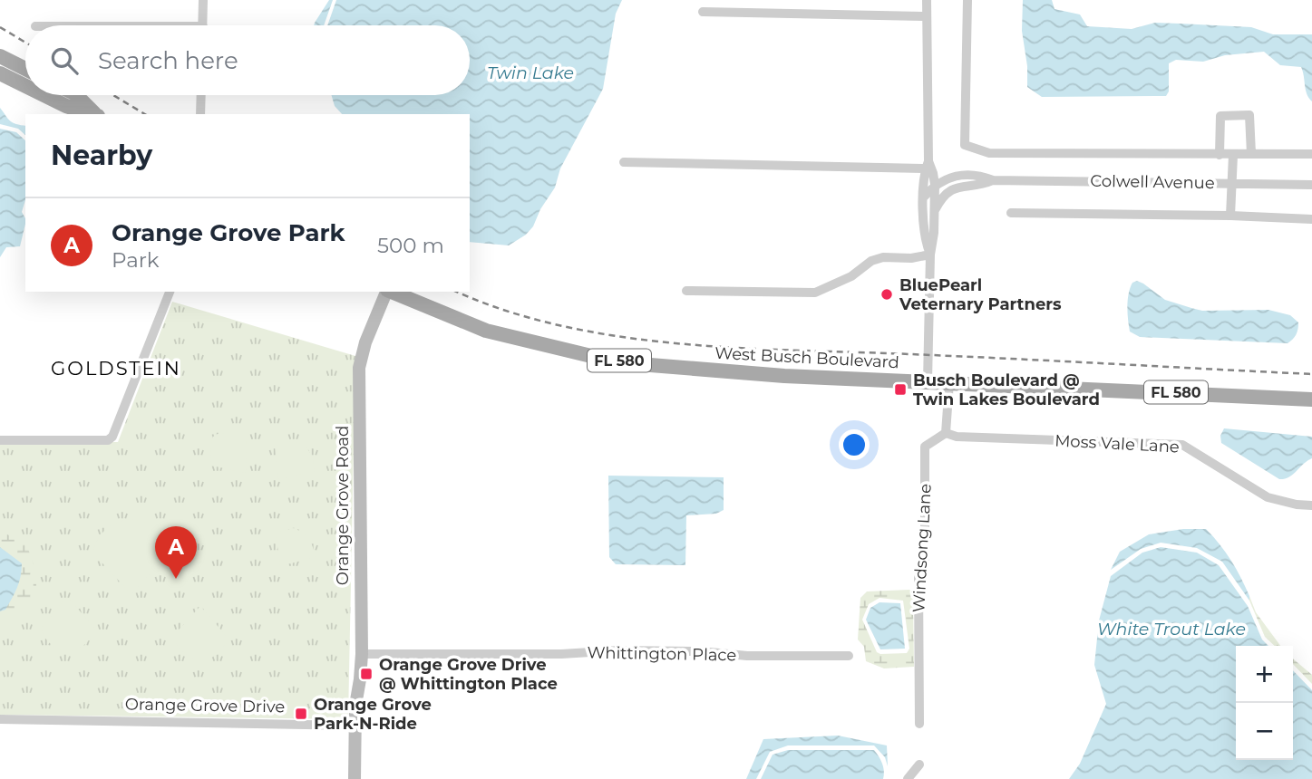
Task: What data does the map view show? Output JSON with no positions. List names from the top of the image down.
{
  "streets": {
    "main road": ["West Busch Boulevard", "FL 580"],
    "street": [
      "Colwell Avenue",
      "Moss Vale Lane",
      "Orange Grove Road",
      "Windsong Lane",
      "Whittington Place",
      "Orange Grove Drive"
    ]
  },
  "crossings": [
    ["Moss Vale Lane", "Windsong Lane"],
    ["Orange Grove Road", "Whittington Place"],
    ["Orange Grove Road", "Orange Grove Drive"]
  ],
  "districts": ["GOLDSTEIN"],
  "water": ["Twin Lake", "White Trout Lake"],
  "places": {
    "other": ["BluePearl Veternary Partners"],
    "transit": ["Busch Boulevard @ Twin Lakes Boulevard", "Orange Grove Drive @ Whittington Place", "Orange Grove Park-N-Ride"]
  },
  "page": {
    "search": "Search here",
    "heading": "Nearby",
    "list": [
      {
        "mark": "A",
        "name": "Orange Grove Park",
        "note": "Park",
        "value": "500 m"
      }
    ],
    "pins": "A",
    "map_buttons": ["+", "−"]
  }
}
